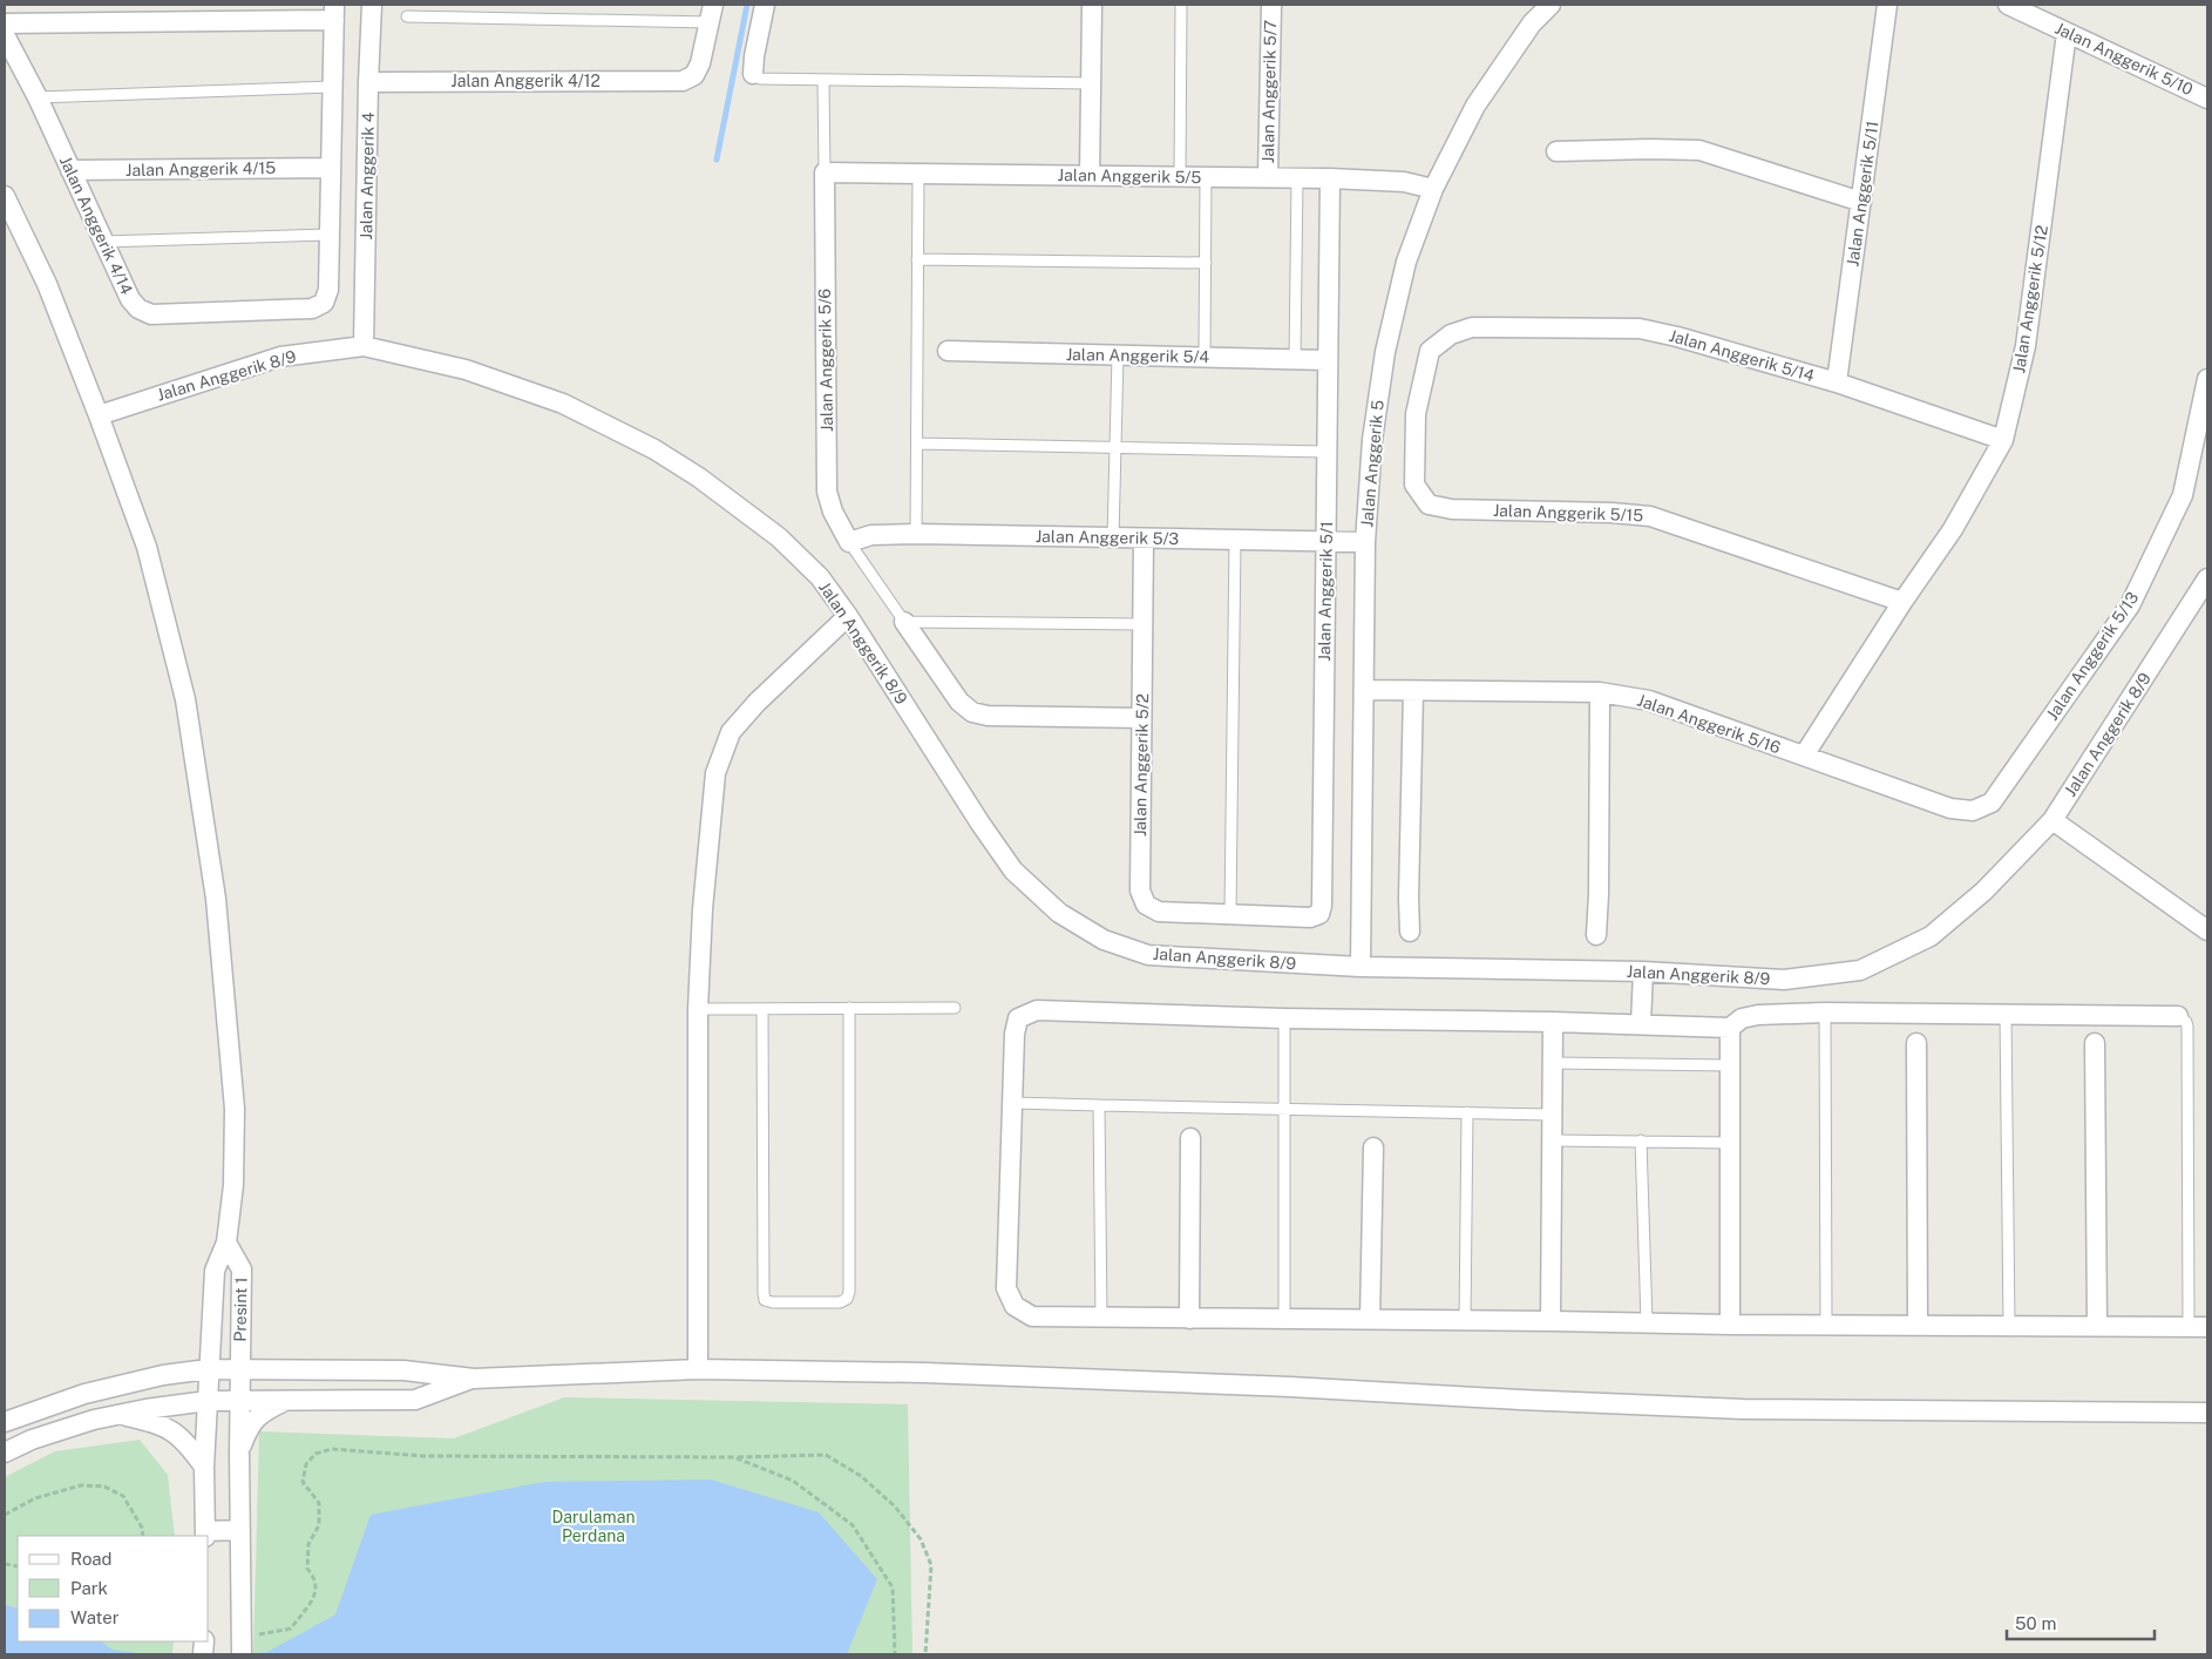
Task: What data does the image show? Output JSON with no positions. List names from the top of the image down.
{
  "streets": {
    "street": [
      "Jalan Anggerik 5/10",
      "Jalan Anggerik 4/12",
      "Jalan Anggerik 5/7",
      "Jalan Anggerik 4/15",
      "Jalan Anggerik 4",
      "Jalan Anggerik 5/5",
      "Jalan Anggerik 5/11",
      "Jalan Anggerik 4/14",
      "Jalan Anggerik 5/12",
      "Jalan Anggerik 5/4",
      "Jalan Anggerik 5/14",
      "Jalan Anggerik 5/6",
      "Jalan Anggerik 8/9",
      "Jalan Anggerik 5",
      "Jalan Anggerik 5/15",
      "Jalan Anggerik 5/3",
      "Jalan Anggerik 5/1",
      "Jalan Anggerik 5/13",
      "Jalan Anggerik 5/16",
      "Jalan Anggerik 5/2",
      "Presint 1"
    ]
  },
  "crossings": [
    ["Jalan Anggerik 5/10", "Jalan Anggerik 5/12"],
    ["Jalan Anggerik 4/12", "Jalan Anggerik 4"],
    ["Jalan Anggerik 5/7", "Jalan Anggerik 5/5"],
    ["Jalan Anggerik 4/15", "Jalan Anggerik 4/14"],
    ["Jalan Anggerik 4", "Jalan Anggerik 8/9"],
    ["Jalan Anggerik 5/5", "Jalan Anggerik 5/6"],
    ["Jalan Anggerik 5/5", "Jalan Anggerik 5"],
    ["Jalan Anggerik 5/5", "Jalan Anggerik 5/1"],
    ["Jalan Anggerik 5/11", "Jalan Anggerik 5/14"],
    ["Jalan Anggerik 5/12", "Jalan Anggerik 5/14"],
    ["Jalan Anggerik 5/12", "Jalan Anggerik 5/15"],
    ["Jalan Anggerik 5/12", "Jalan Anggerik 5/16"],
    ["Jalan Anggerik 5/4", "Jalan Anggerik 5/1"],
    ["Jalan Anggerik 5/14", "Jalan Anggerik 5/15"],
    ["Jalan Anggerik 5/6", "Jalan Anggerik 5/3"],
    ["Jalan Anggerik 8/9", "Jalan Anggerik 5"],
    ["Jalan Anggerik 5", "Jalan Anggerik 5/3"],
    ["Jalan Anggerik 5", "Jalan Anggerik 5/16"],
    ["Jalan Anggerik 5/3", "Jalan Anggerik 5/1"],
    ["Jalan Anggerik 5/3", "Jalan Anggerik 5/2"],
    ["Jalan Anggerik 5/1", "Jalan Anggerik 5/2"],
    ["Jalan Anggerik 5/13", "Jalan Anggerik 5/16"]
  ],
  "parks": ["Darulaman Perdana"],
  "legend": ["Road", "Park", "Water"],
  "scale_bar": "50 m"
}
